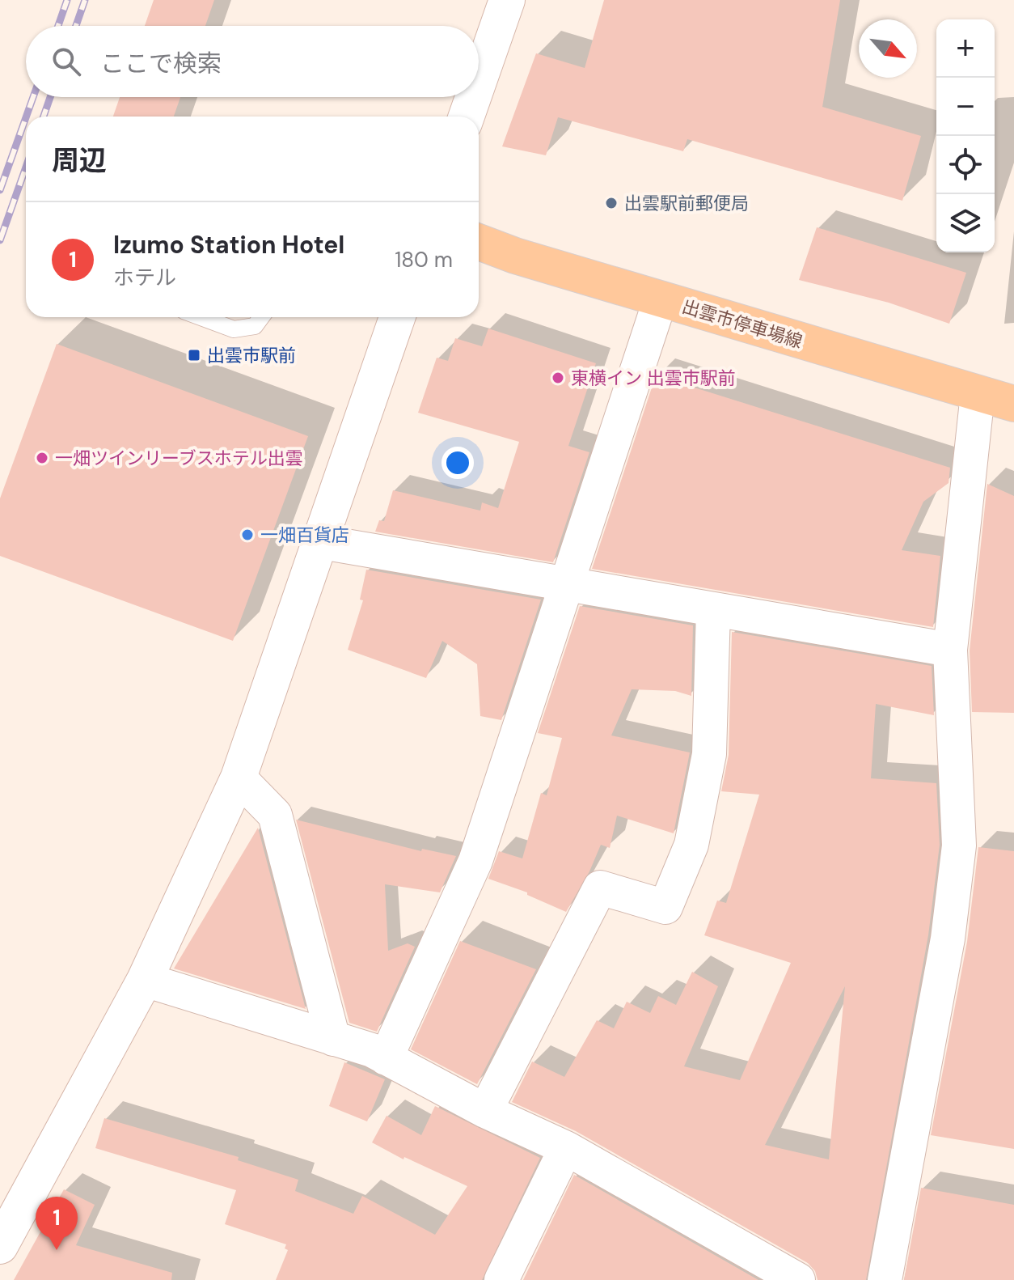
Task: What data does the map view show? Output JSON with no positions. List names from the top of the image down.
{
  "streets": {
    "main road": ["出雲市停車場線"]
  },
  "places": {
    "other": [
      "出雲駅前郵便局",
      "東横イン 出雲市駅前",
      "一畑ツインリーブスホテル出雲",
      "一畑百貨店"
    ],
    "transit": ["出雲市駅前"]
  },
  "north": "bottom right",
  "page": {
    "map_buttons": ["+", "−"],
    "search": "ここで検索",
    "heading": "周辺",
    "list": [
      {
        "mark": "1",
        "name": "Izumo Station Hotel",
        "note": "ホテル",
        "value": "180 m"
      }
    ],
    "pins": "1"
  }
}
